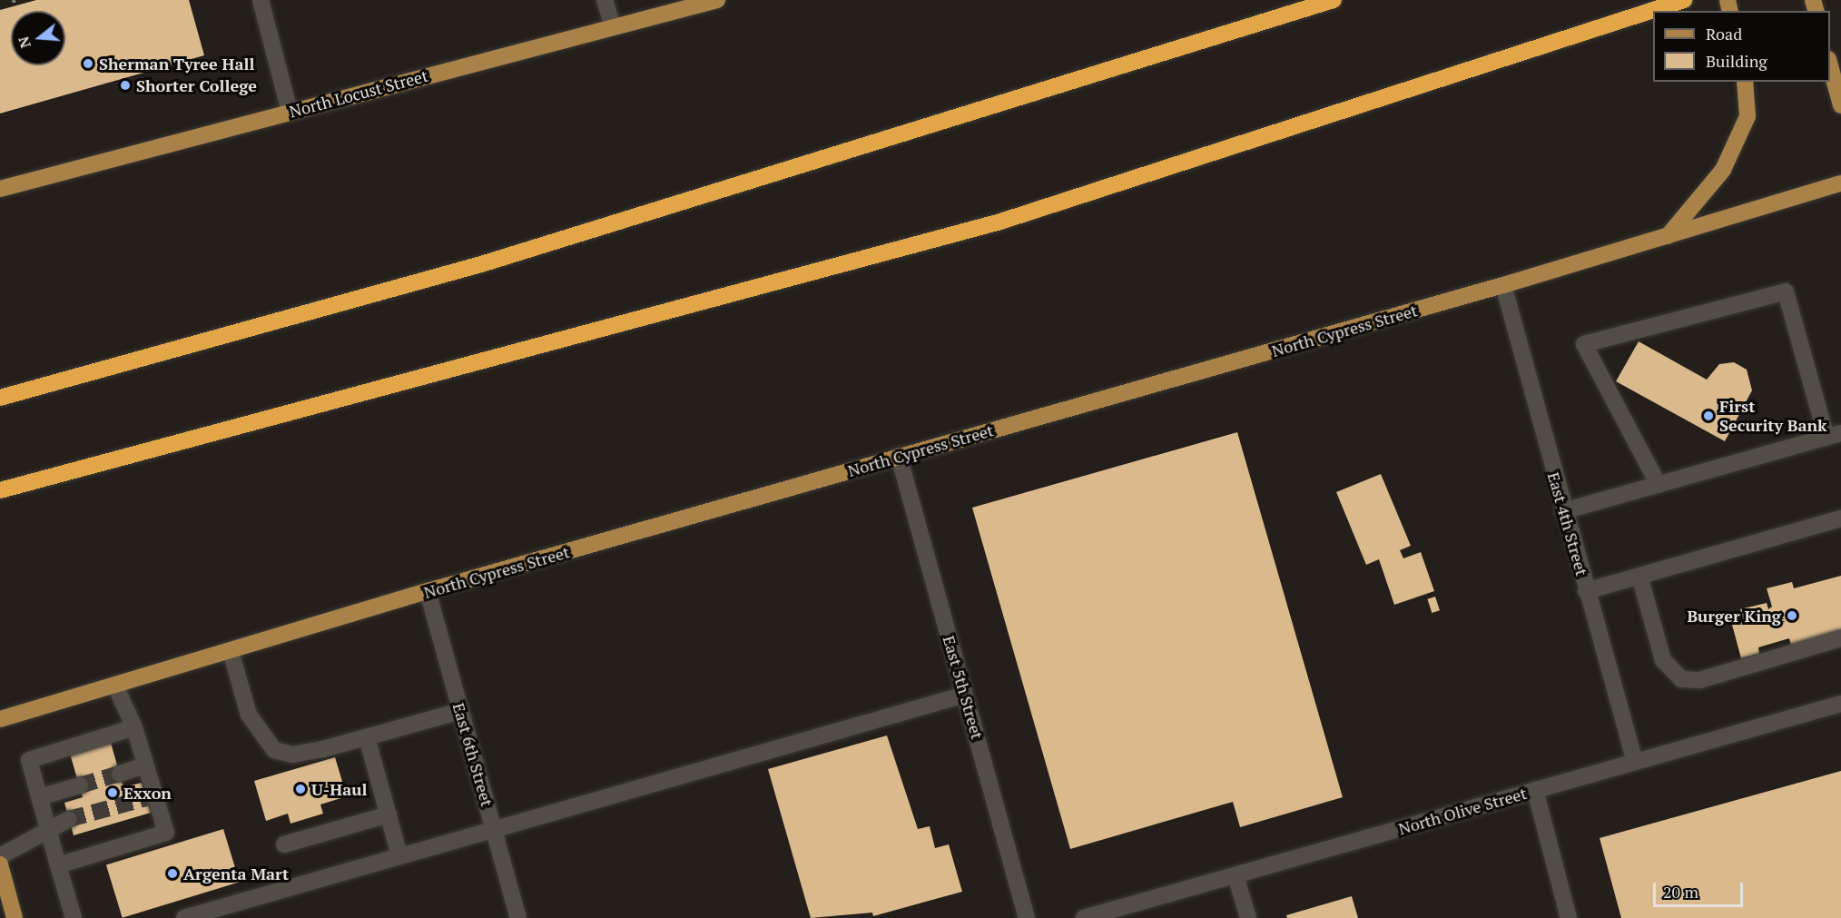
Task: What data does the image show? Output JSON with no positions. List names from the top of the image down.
{
  "streets": {
    "main road": ["North Locust Street", "North Cypress Street"],
    "street": [
      "East 4th Street",
      "East 5th Street",
      "East 6th Street",
      "North Olive Street"
    ]
  },
  "crossings": [
    ["North Cypress Street", "East 4th Street"],
    ["North Cypress Street", "East 5th Street"],
    ["North Cypress Street", "East 6th Street"],
    ["East 4th Street", "North Olive Street"]
  ],
  "places": [
    "Sherman Tyree Hall",
    "Shorter College",
    "First Security Bank",
    "Burger King",
    "U-Haul",
    "Exxon",
    "Argenta Mart"
  ],
  "legend": ["Road", "Building"],
  "scale_bar": "20 m",
  "north": "left"
}
